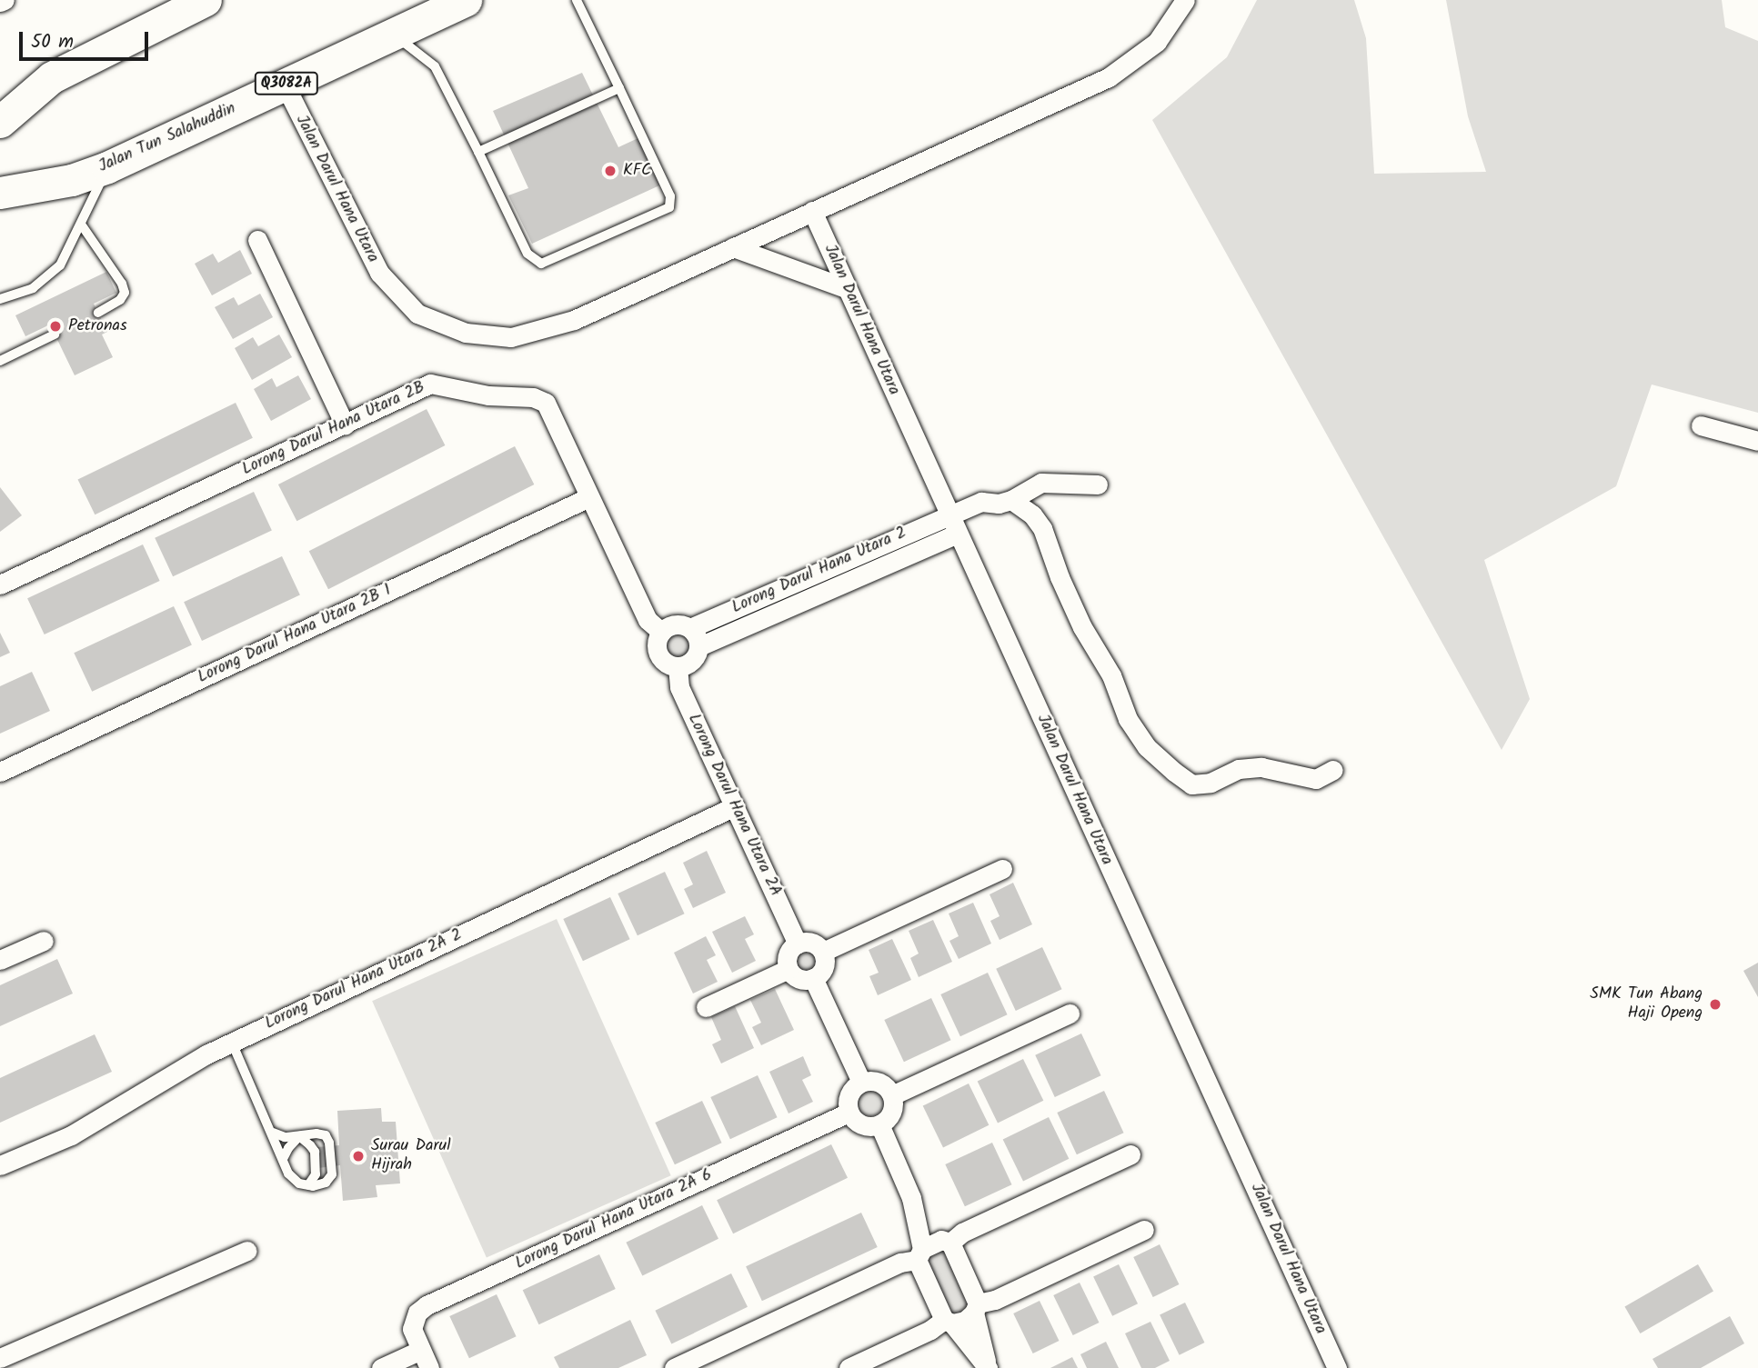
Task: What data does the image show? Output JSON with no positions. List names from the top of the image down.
{
  "streets": {
    "highway": ["Q3082A", "Jalan Tun Salahuddin"],
    "street": [
      "Jalan Darul Hana Utara",
      "Lorong Darul Hana Utara 2B",
      "Lorong Darul Hana Utara 2",
      "Lorong Darul Hana Utara 2B 1",
      "Lorong Darul Hana Utara 2A",
      "Lorong Darul Hana Utara 2A 2",
      "Lorong Darul Hana Utara 2A 6"
    ]
  },
  "crossings": [
    ["Jalan Tun Salahuddin", "Jalan Darul Hana Utara"],
    ["Jalan Darul Hana Utara", "Lorong Darul Hana Utara 2"],
    ["Lorong Darul Hana Utara 2B", "Lorong Darul Hana Utara 2"],
    ["Lorong Darul Hana Utara 2B", "Lorong Darul Hana Utara 2B 1"],
    ["Lorong Darul Hana Utara 2B", "Lorong Darul Hana Utara 2A"],
    ["Lorong Darul Hana Utara 2", "Lorong Darul Hana Utara 2A"],
    ["Lorong Darul Hana Utara 2A", "Lorong Darul Hana Utara 2A 2"]
  ],
  "places": [
    "KFC",
    "Petronas",
    "SMK Tun Abang Haji Openg",
    "Surau Darul Hijrah"
  ],
  "scale_bar": "50 m"
}
